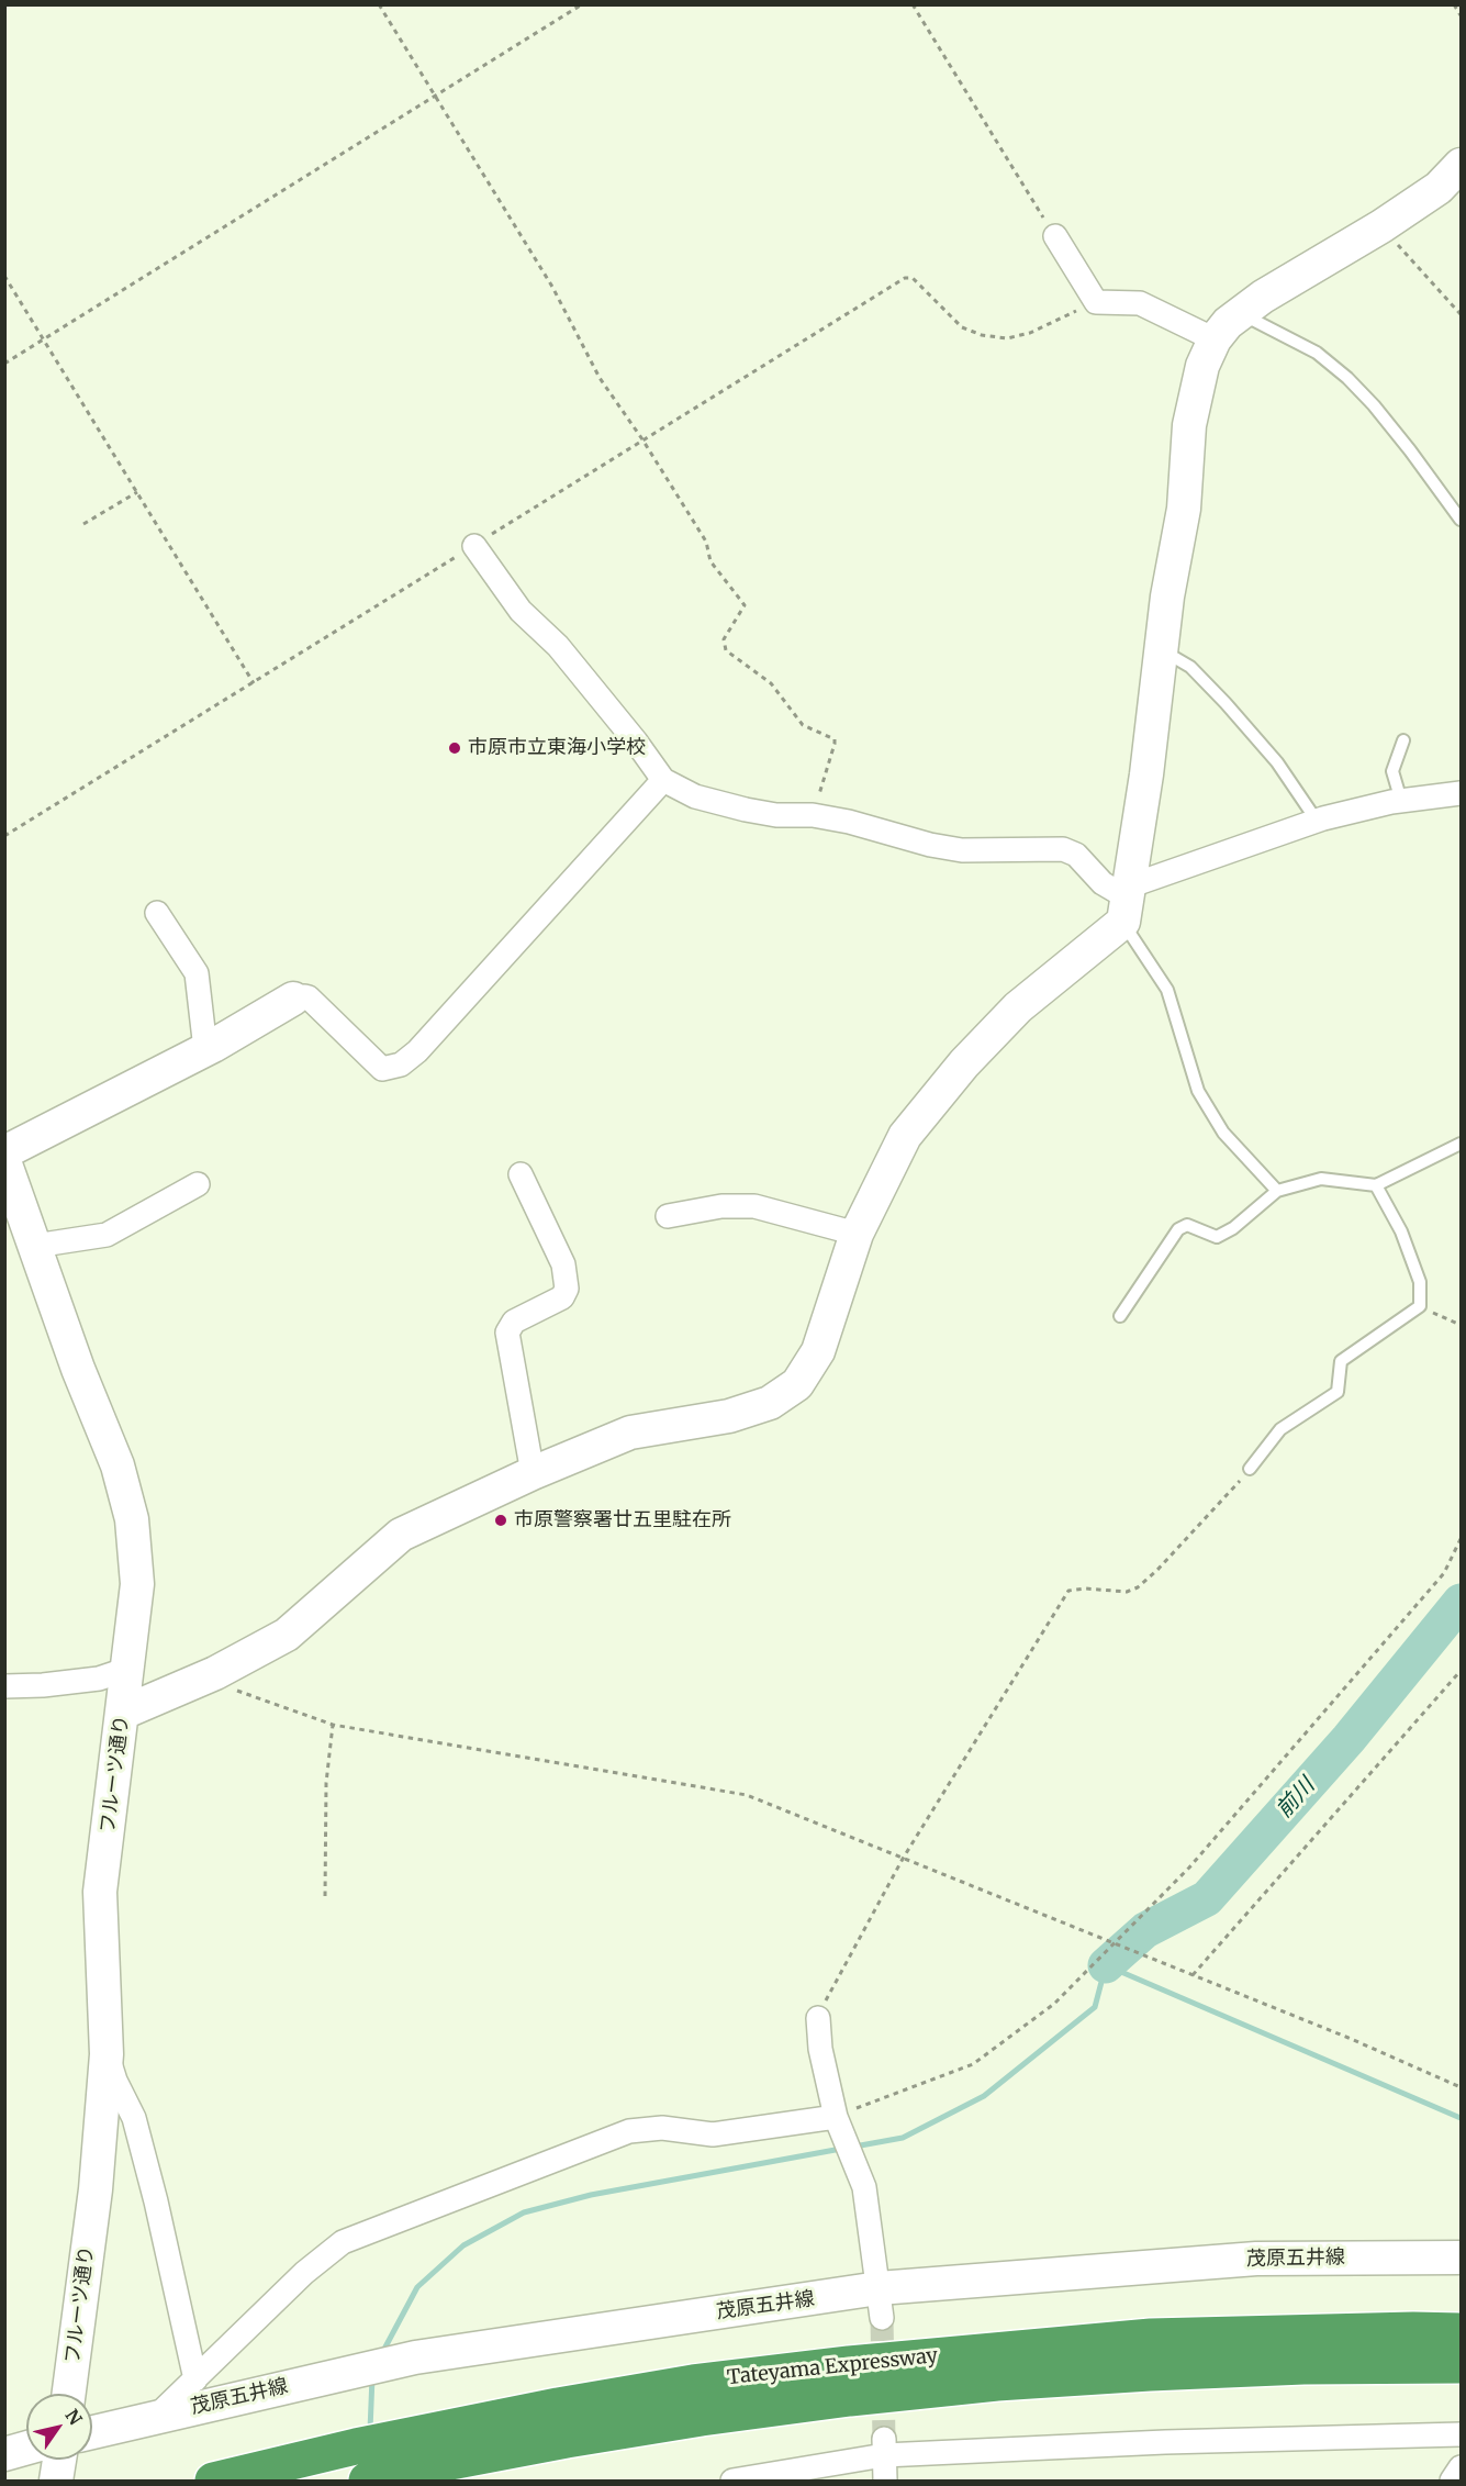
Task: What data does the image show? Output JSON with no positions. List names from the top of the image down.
{
  "streets": {
    "highway": ["Tateyama Expressway"],
    "street": ["フルーツ通り", "茂原五井線"]
  },
  "water": ["前川"],
  "places": ["市原市立東海小学校", "市原警察署廿五里駐在所"],
  "north": "top right"
}
